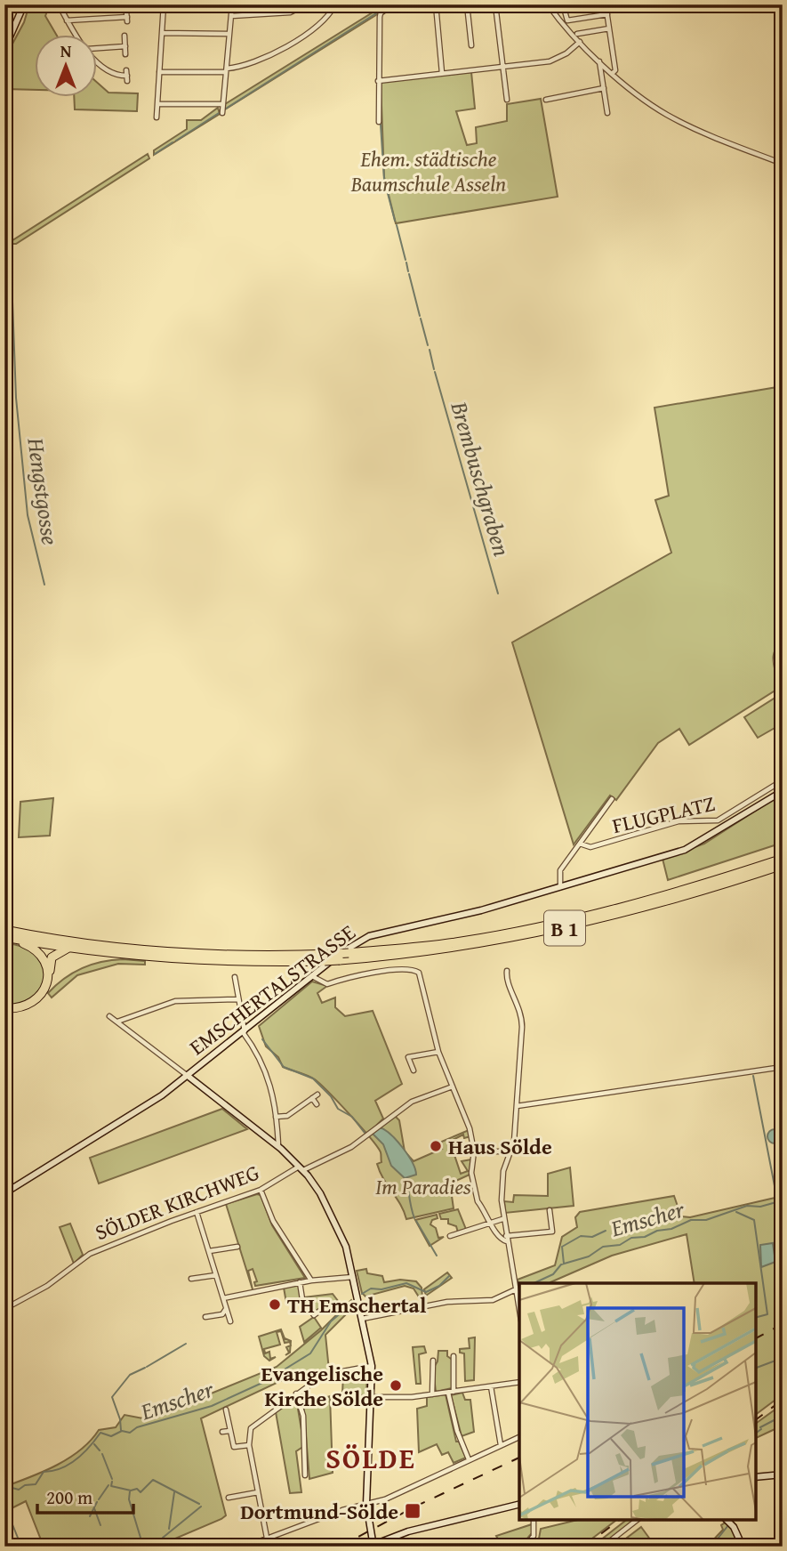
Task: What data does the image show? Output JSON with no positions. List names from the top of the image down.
{
  "streets": {
    "highway": ["B 1"],
    "main road": ["EMSCHERTALSTRASSE"],
    "street": ["FLUGPLATZ", "SÖLDER KIRCHWEG"]
  },
  "districts": ["SÖLDE"],
  "water": ["Brembuschgraben", "Hengstgosse", "Emscher"],
  "parks": ["Ehem. städtische Baumschule Asseln", "Im Paradies"],
  "places": {
    "other": ["Haus Sölde", "TH Emschertal", "Evangelische Kirche Sölde"],
    "transit": ["Dortmund-Sölde"]
  },
  "scale_bar": "200 m",
  "north": "top"
}
